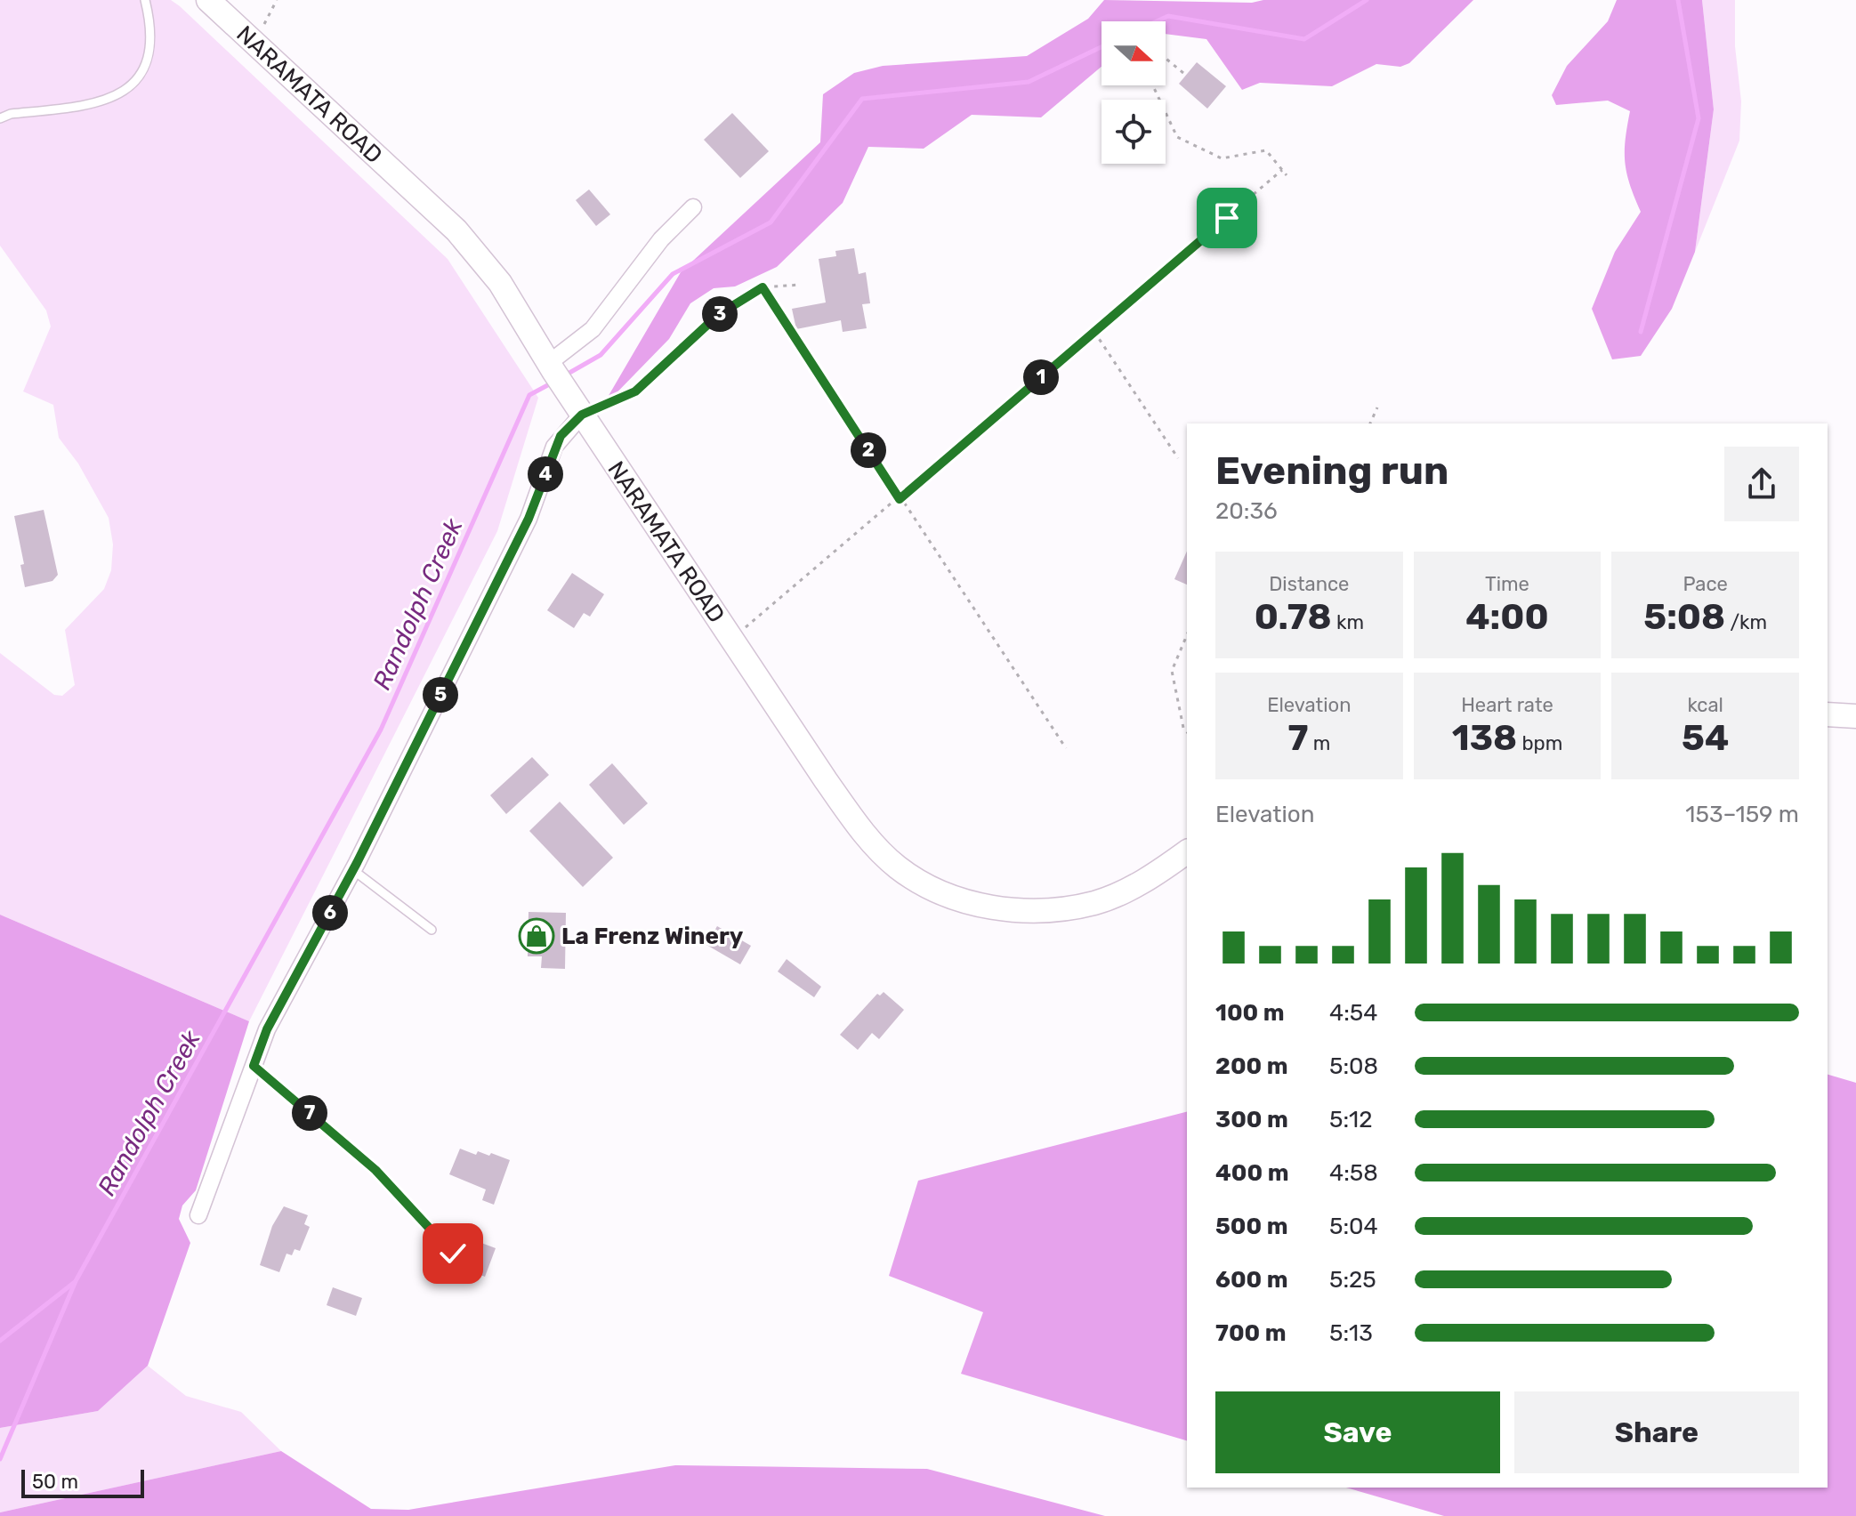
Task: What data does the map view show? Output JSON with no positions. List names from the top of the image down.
{
  "streets": {
    "main road": ["NARAMATA ROAD"]
  },
  "water": ["Randolph Creek"],
  "places": {
    "shop": ["La Frenz Winery"]
  },
  "scale_bar": "50 m",
  "north": "right",
  "page": {
    "pins": [
      "3",
      "1",
      "2",
      "4",
      "5",
      "6",
      "7"
    ],
    "heading": ["Evening run", "20:36"],
    "stats": [
      ["Distance", "0.78 km"],
      ["Time", "4:00"],
      ["Pace", "5:08 /km"],
      ["Elevation", "7 m"],
      ["Heart rate", "138 bpm"],
      ["kcal", "54"]
    ],
    "chart": ["Elevation", "153–159 m"],
    "list": [
      {
        "name": "100 m",
        "note": "4:54"
      },
      {
        "name": "200 m",
        "note": "5:08"
      },
      {
        "name": "300 m",
        "note": "5:12"
      },
      {
        "name": "400 m",
        "note": "4:58"
      },
      {
        "name": "500 m",
        "note": "5:04"
      },
      {
        "name": "600 m",
        "note": "5:25"
      },
      {
        "name": "700 m",
        "note": "5:13"
      }
    ],
    "buttons": ["Save", "Share"],
    "scale": "50 m"
  }
}
